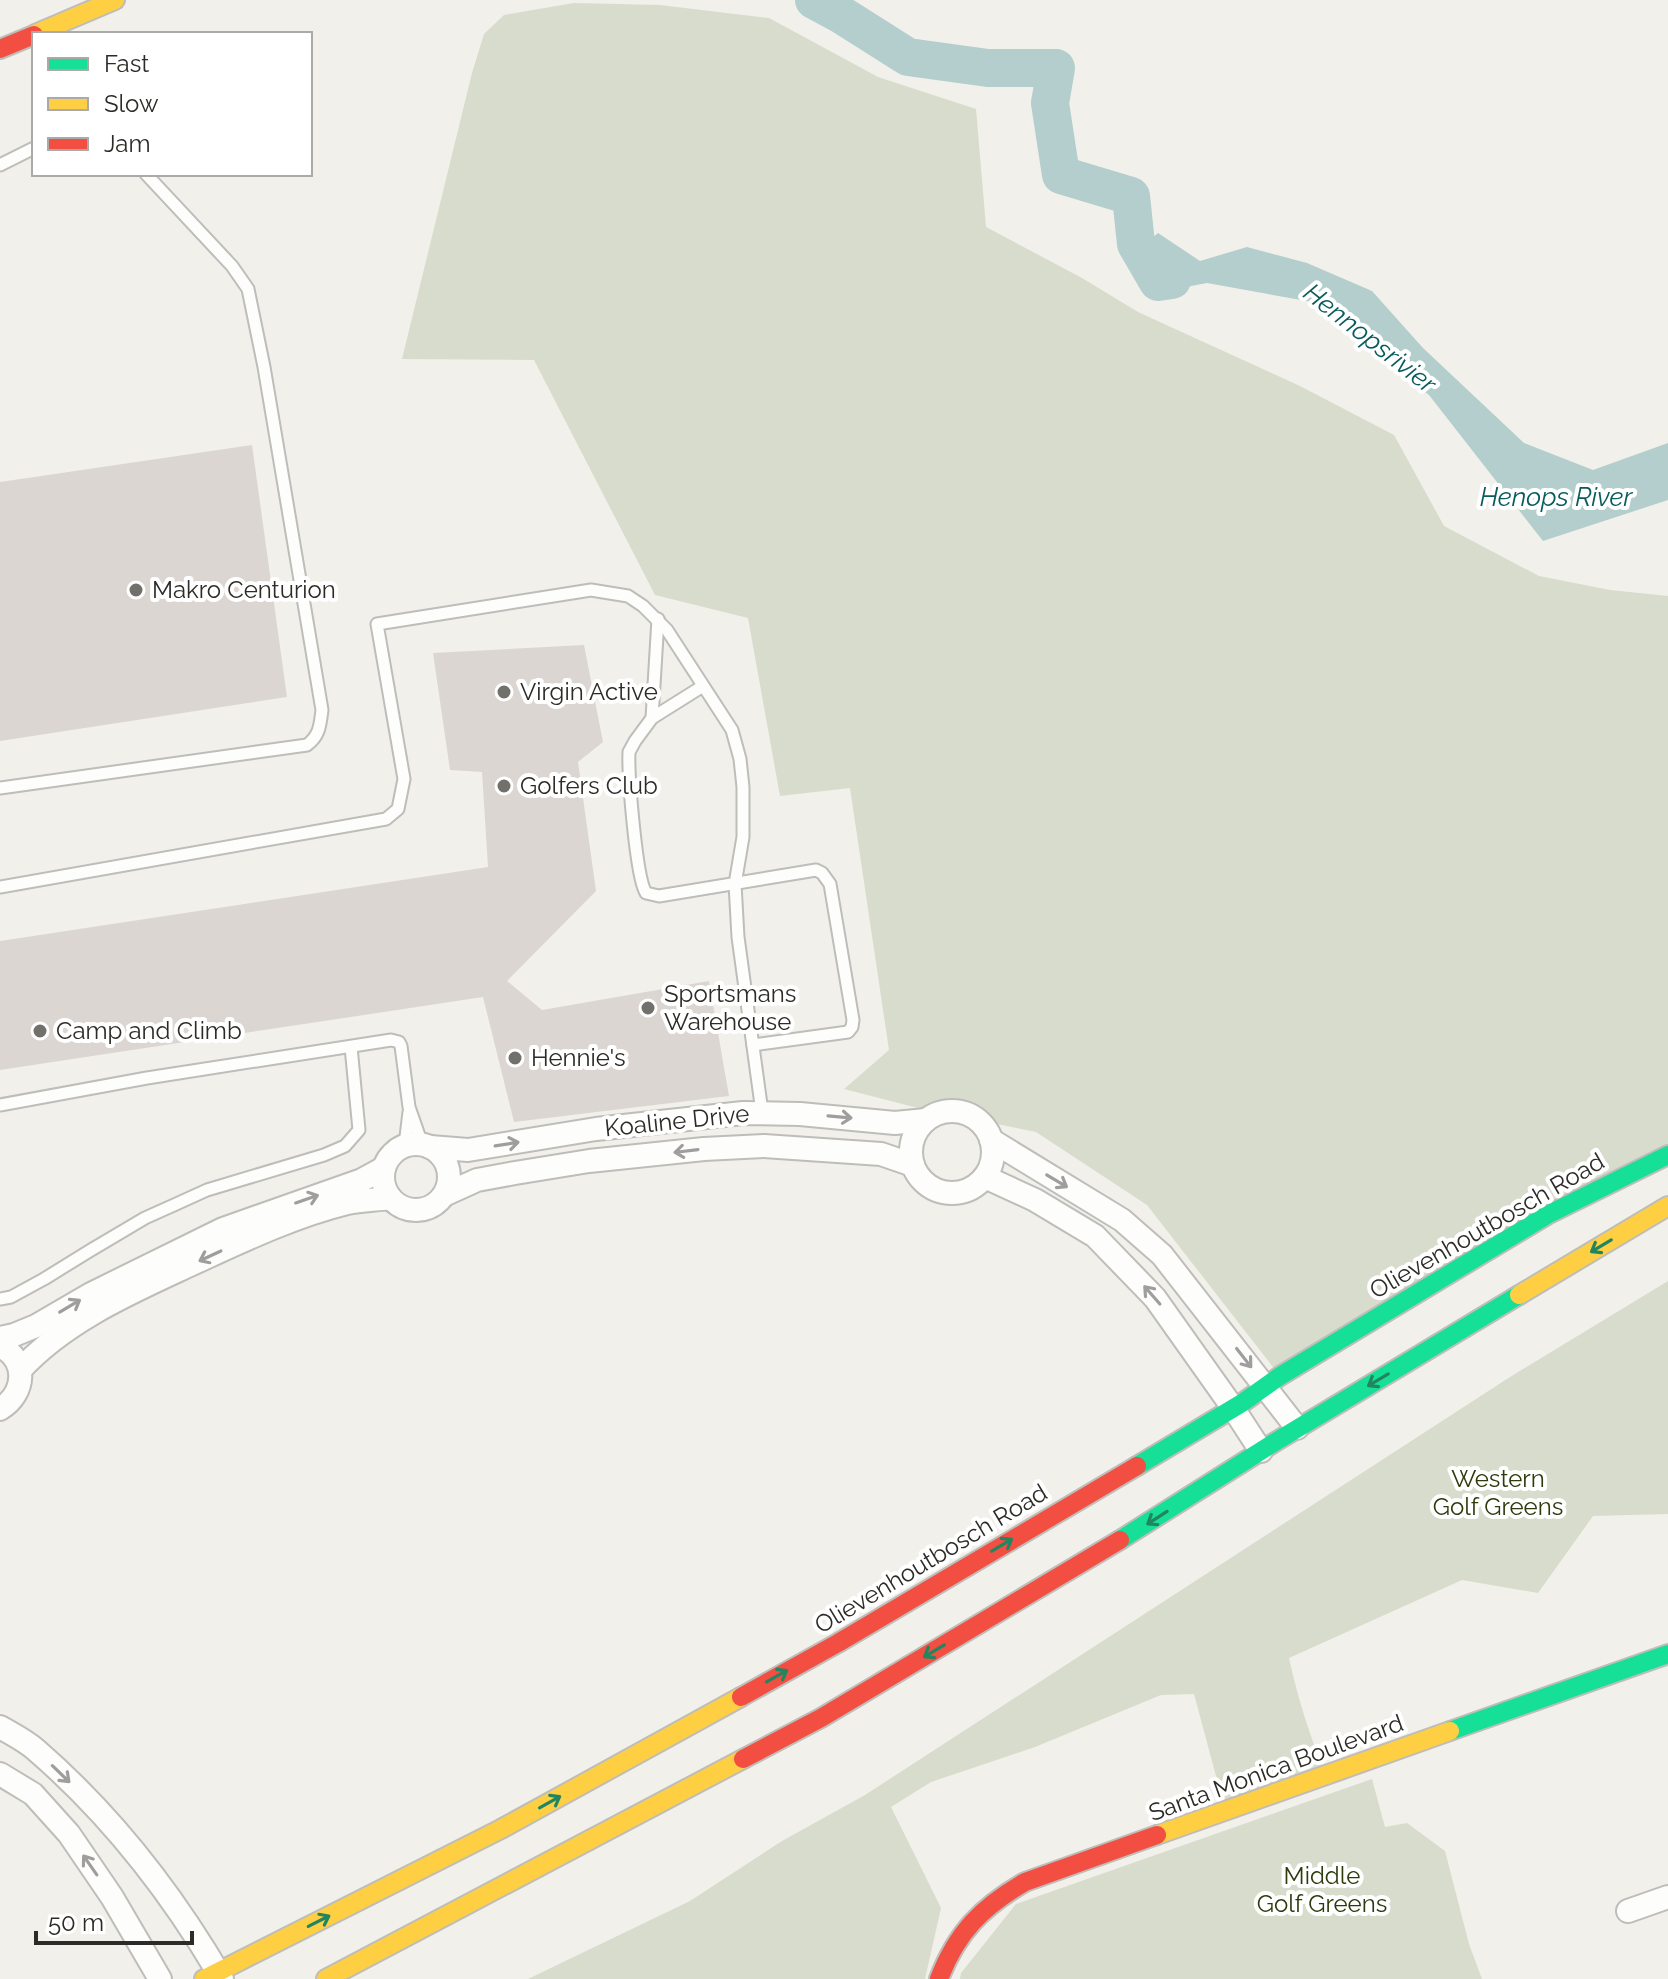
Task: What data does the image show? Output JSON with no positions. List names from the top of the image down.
{
  "streets": {
    "main road": ["Olievenhoutbosch Road", "Santa Monica Boulevard"],
    "street": ["Koaline Drive"]
  },
  "crossings": [
    ["Koaline Drive", "Olievenhoutbosch Road"]
  ],
  "water": ["Hennopsrivier", "Henops River"],
  "parks": ["Western Golf Greens", "Middle Golf Greens"],
  "places": [
    "Makro Centurion",
    "Virgin Active",
    "Golfers Club",
    "Sportsmans Warehouse",
    "Camp and Climb",
    "Hennie's"
  ],
  "legend": ["Fast", "Slow", "Jam"],
  "scale_bar": "50 m"
}
